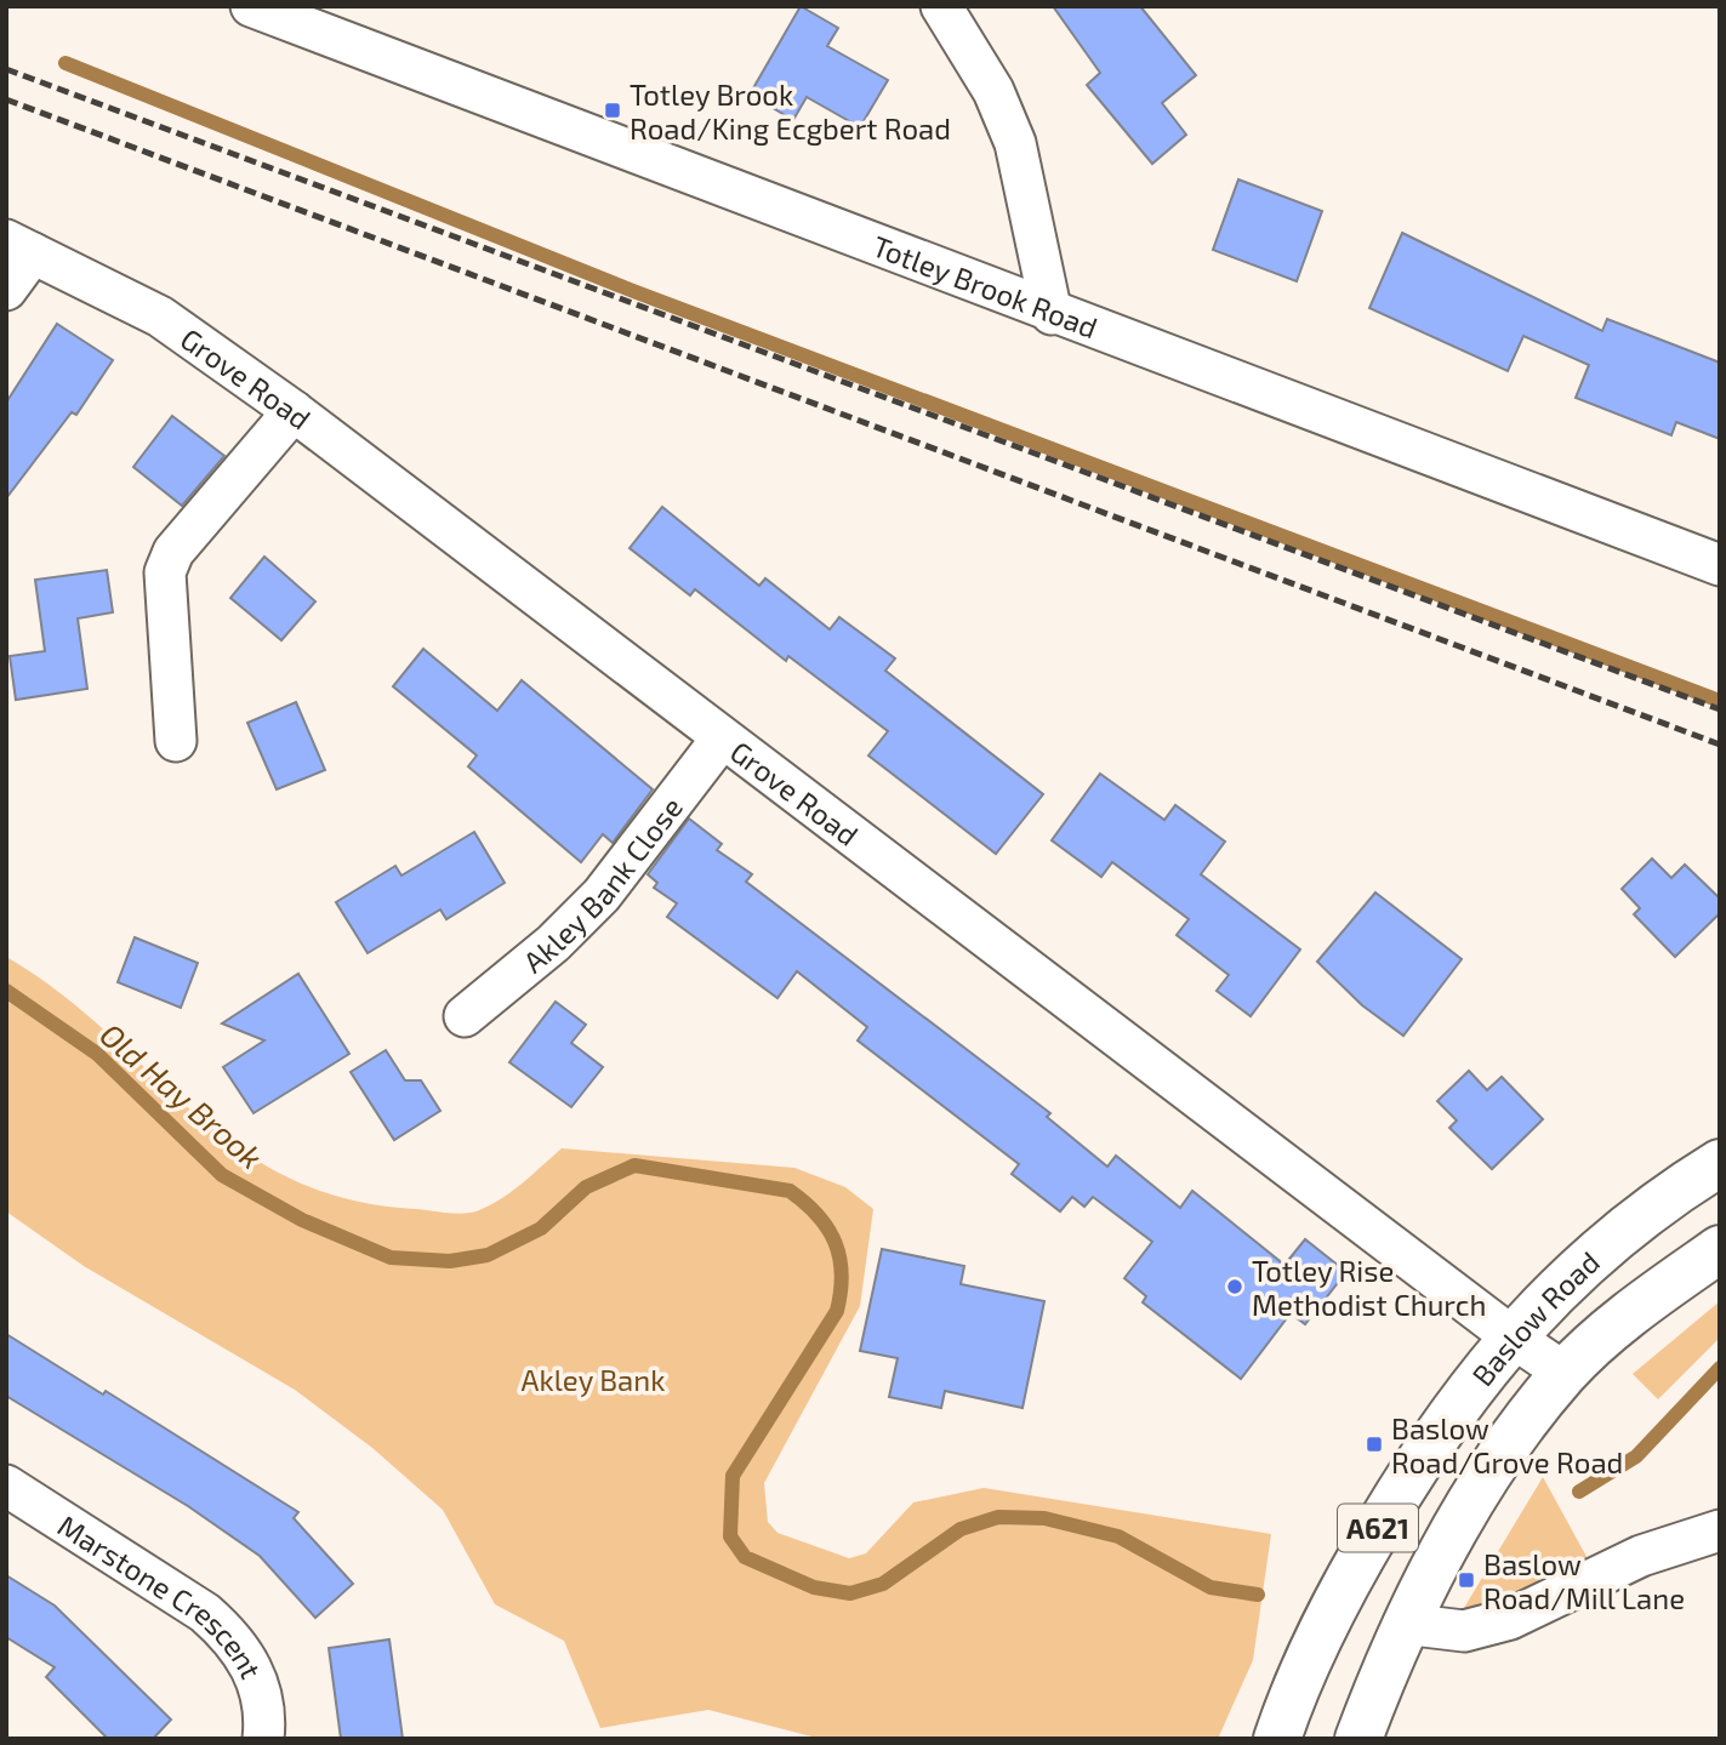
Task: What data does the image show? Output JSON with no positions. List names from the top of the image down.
{
  "streets": {
    "main road": ["Baslow Road", "A621"],
    "street": [
      "Totley Brook Road",
      "Grove Road",
      "Akley Bank Close",
      "Marstone Crescent"
    ]
  },
  "crossings": [
    ["Grove Road", "Akley Bank Close"],
    ["Grove Road", "Baslow Road"],
    ["Grove Road", "A621"]
  ],
  "water": ["Old Hay Brook"],
  "parks": ["Akley Bank"],
  "places": {
    "transit": ["Totley Brook Road/King Ecgbert Road", "Baslow Road/Grove Road", "Baslow Road/Mill Lane"],
    "other": ["Totley Rise Methodist Church"]
  }
}
